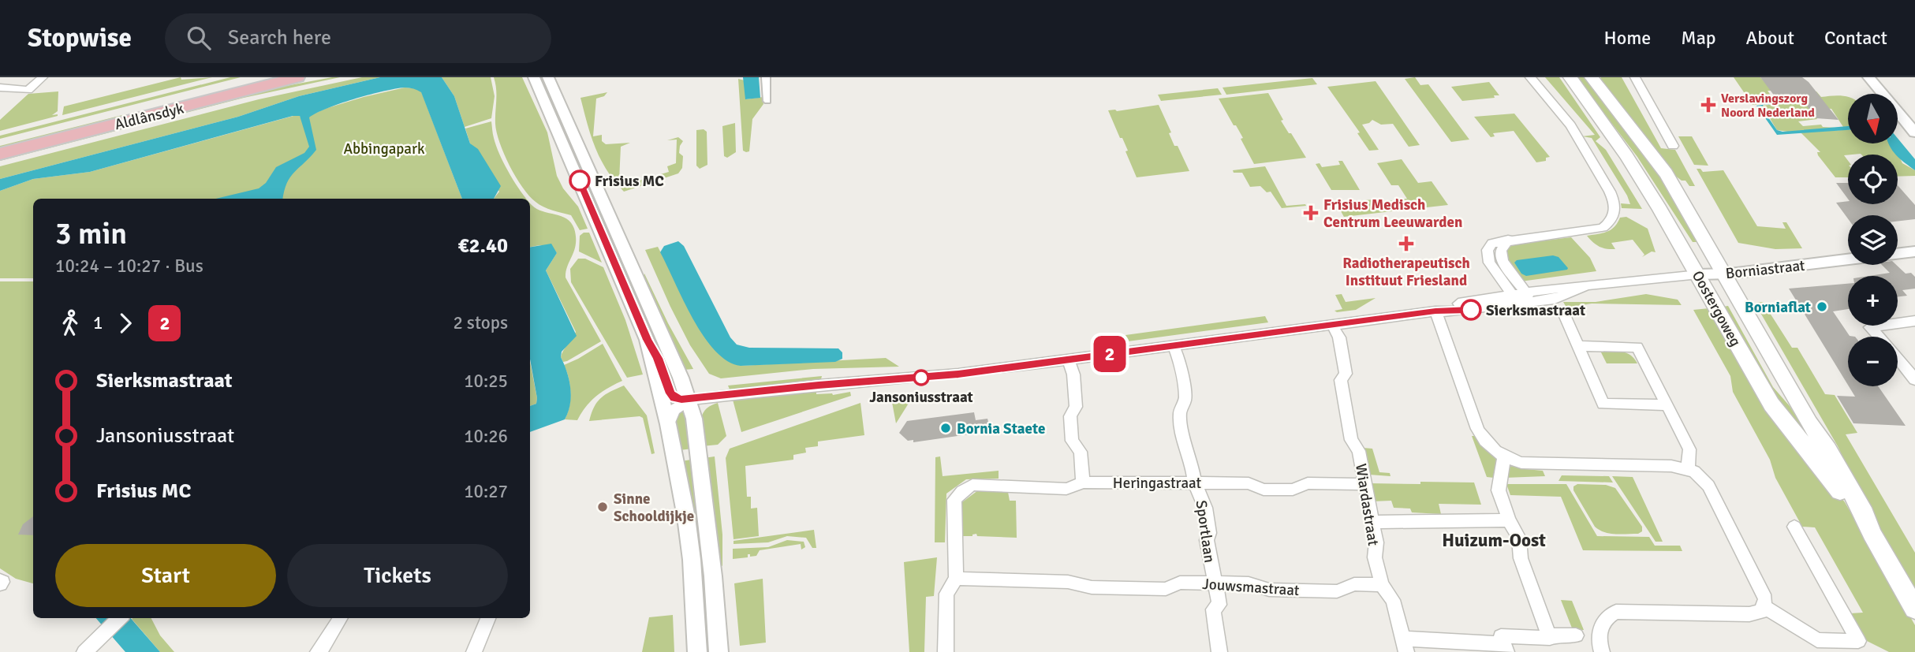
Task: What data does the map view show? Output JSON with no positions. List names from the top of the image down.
{
  "streets": {
    "main road": ["Aldlânsdyk", "Oostergoweg"],
    "street": [
      "Borniastraat",
      "Heringastraat",
      "Wiardastraat",
      "Sportlaan",
      "Jouwsmastraat"
    ]
  },
  "crossings": [
    ["Borniastraat", "Oostergoweg"],
    ["Borniastraat", "Wiardastraat"],
    ["Borniastraat", "Sportlaan"],
    ["Heringastraat", "Wiardastraat"],
    ["Heringastraat", "Sportlaan"],
    ["Heringastraat", "Jouwsmastraat"],
    ["Wiardastraat", "Jouwsmastraat"],
    ["Sportlaan", "Jouwsmastraat"]
  ],
  "districts": ["Huizum-Oost"],
  "parks": ["Abbingapark"],
  "places": {
    "health": ["Verslavingszorg Noord Nederland", "Frisius Medisch Centrum Leeuwarden", "Radiotherapeutisch Instituut Friesland"],
    "other": [
      "Frisius MC",
      "Borniaflat",
      "Sierksmastraat",
      "Jansoniusstraat",
      "Bornia Staete",
      "Sinne Schooldijkje"
    ]
  },
  "lines": ["bus line 2"],
  "north": "bottom",
  "page": {
    "header": "Stopwise",
    "search": "Search here",
    "nav": [
      "Home",
      "Map",
      "About",
      "Contact"
    ],
    "on_map": "2",
    "map_buttons": ["+", "−"],
    "heading": ["3 min", "10:24 – 10:27 · Bus", "€2.40"],
    "legs": ["1", "2", "2 stops"],
    "list": [
      {
        "name": "Sierksmastraat",
        "value": "10:25"
      },
      {
        "name": "Jansoniusstraat",
        "value": "10:26"
      },
      {
        "name": "Frisius MC",
        "value": "10:27"
      }
    ],
    "buttons": ["Start", "Tickets"]
  }
}
